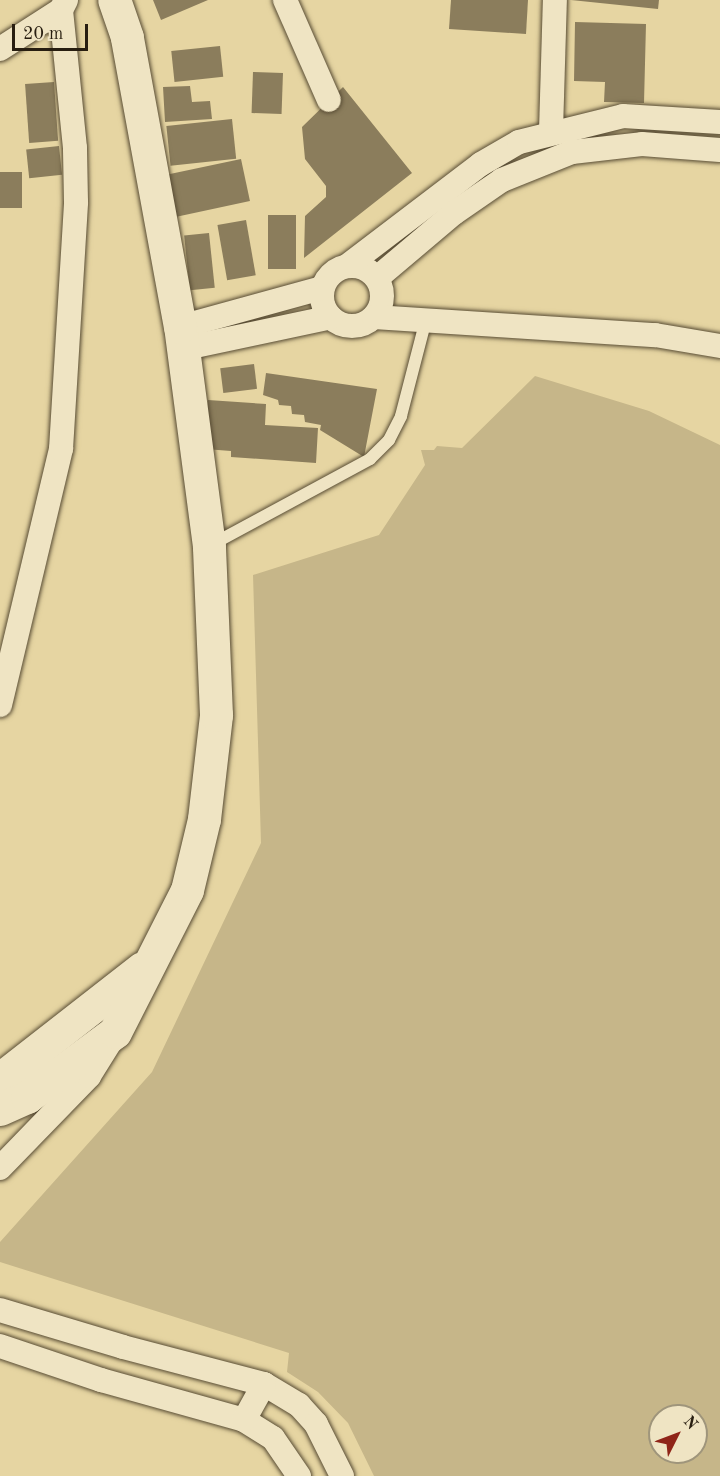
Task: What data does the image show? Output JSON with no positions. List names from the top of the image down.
{
  "scale_bar": "20 m",
  "north": "top right"
}
